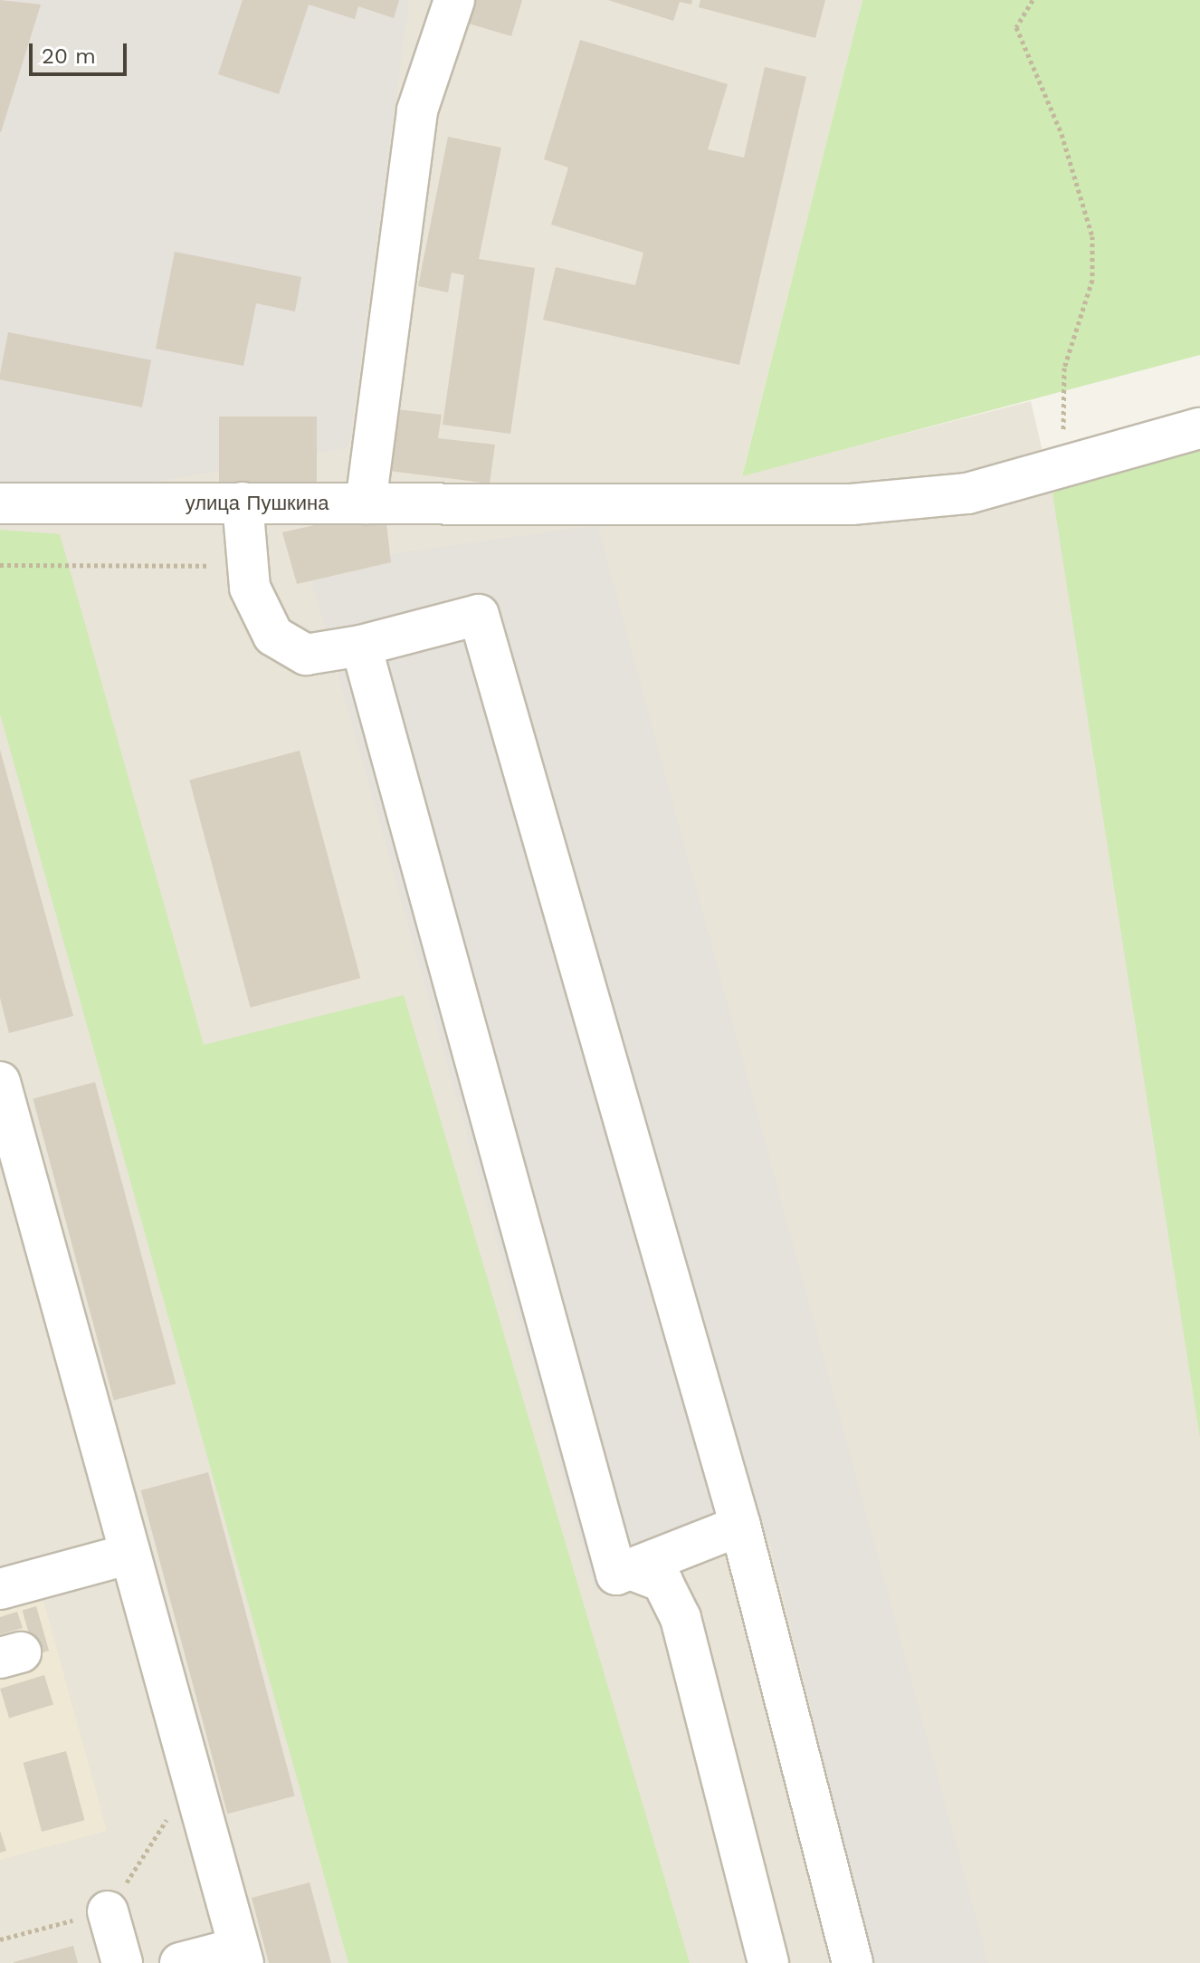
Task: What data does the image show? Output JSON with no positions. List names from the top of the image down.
{
  "streets": {
    "street": ["улица Пушкина"]
  },
  "scale_bar": "20 m"
}
